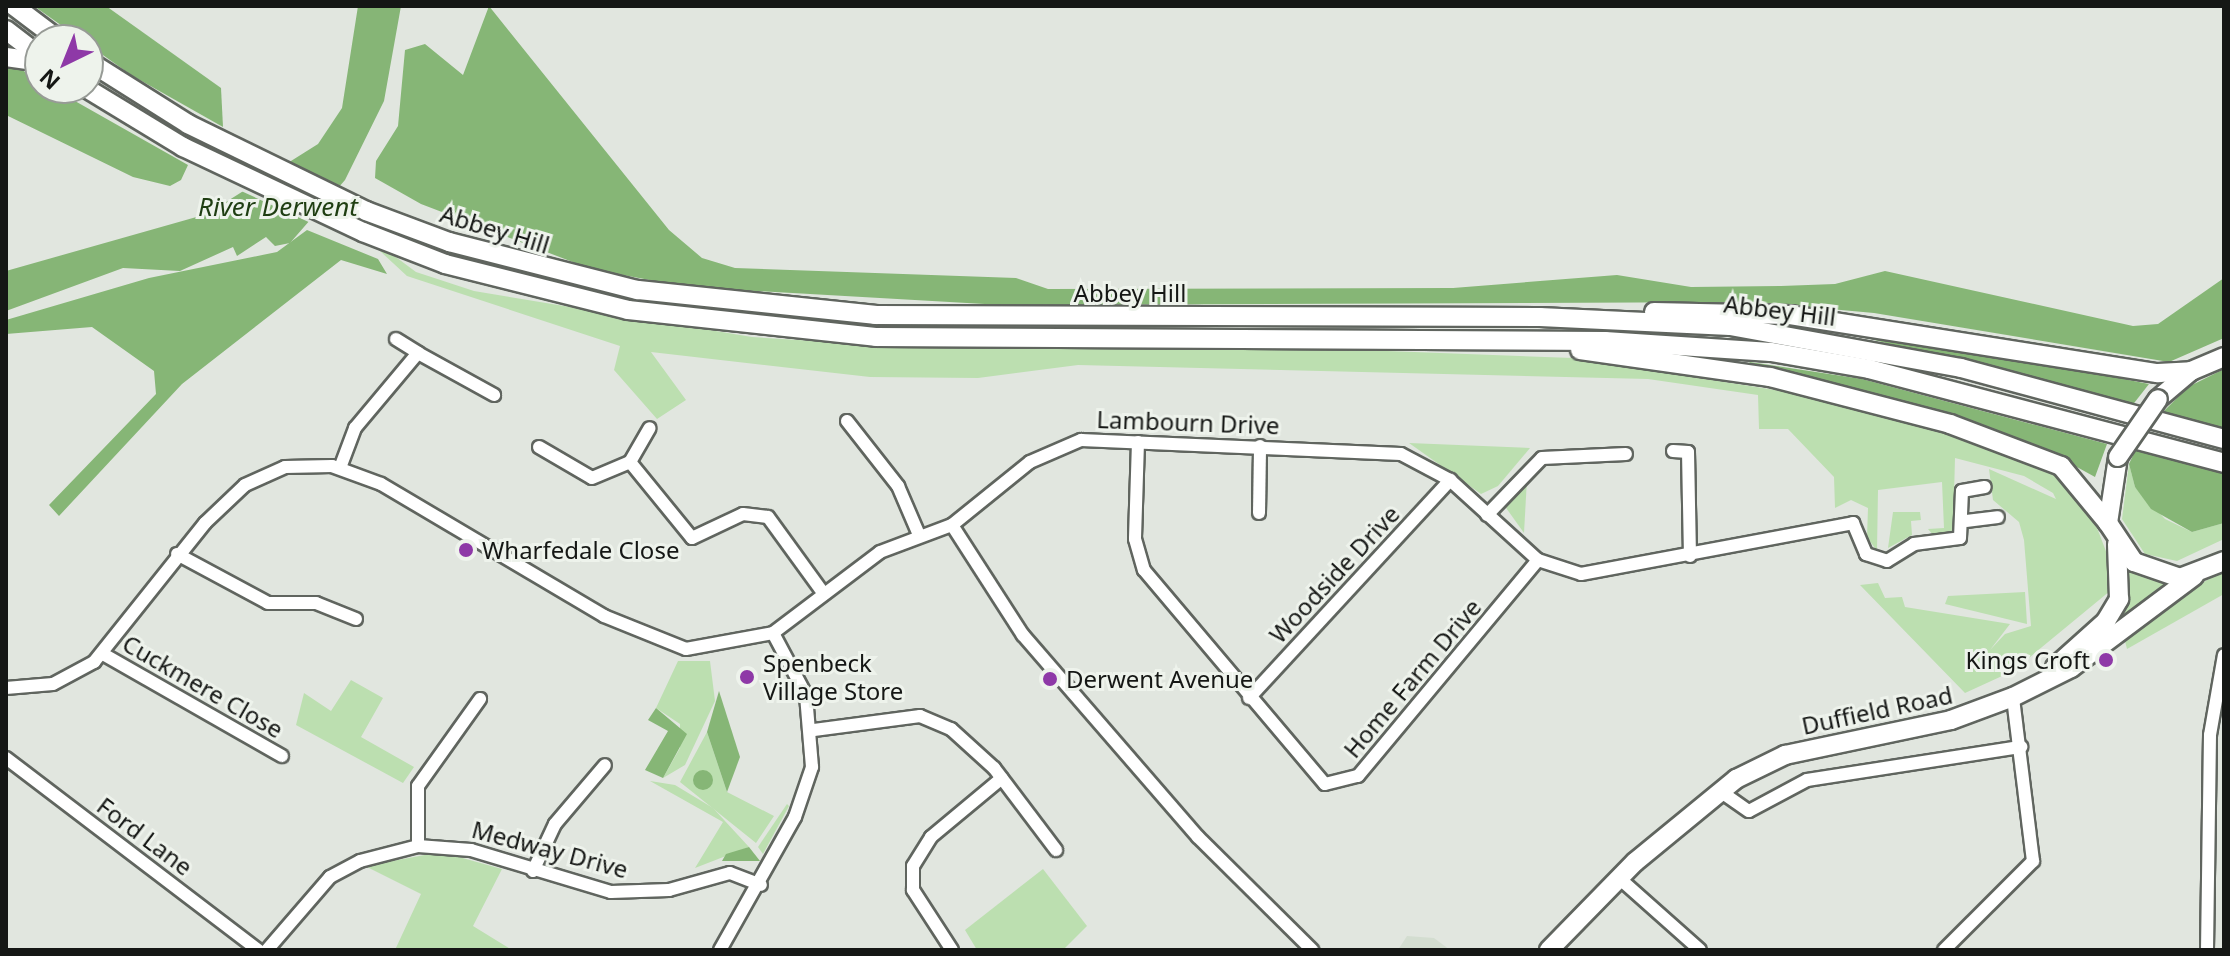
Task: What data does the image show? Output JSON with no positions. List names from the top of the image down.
{
  "streets": {
    "highway": ["Abbey Hill", "Duffield Road"],
    "street": [
      "Lambourn Drive",
      "Woodside Drive",
      "Home Farm Drive",
      "Cuckmere Close",
      "Ford Lane",
      "Medway Drive"
    ]
  },
  "crossings": [
    ["Lambourn Drive", "Woodside Drive"],
    ["Lambourn Drive", "Home Farm Drive"],
    ["Lambourn Drive", "Cuckmere Close"],
    ["Woodside Drive", "Home Farm Drive"]
  ],
  "water": ["River Derwent"],
  "places": [
    "Wharfedale Close",
    "Kings Croft",
    "Spenbeck Village Store",
    "Derwent Avenue"
  ],
  "north": "bottom left"
}
